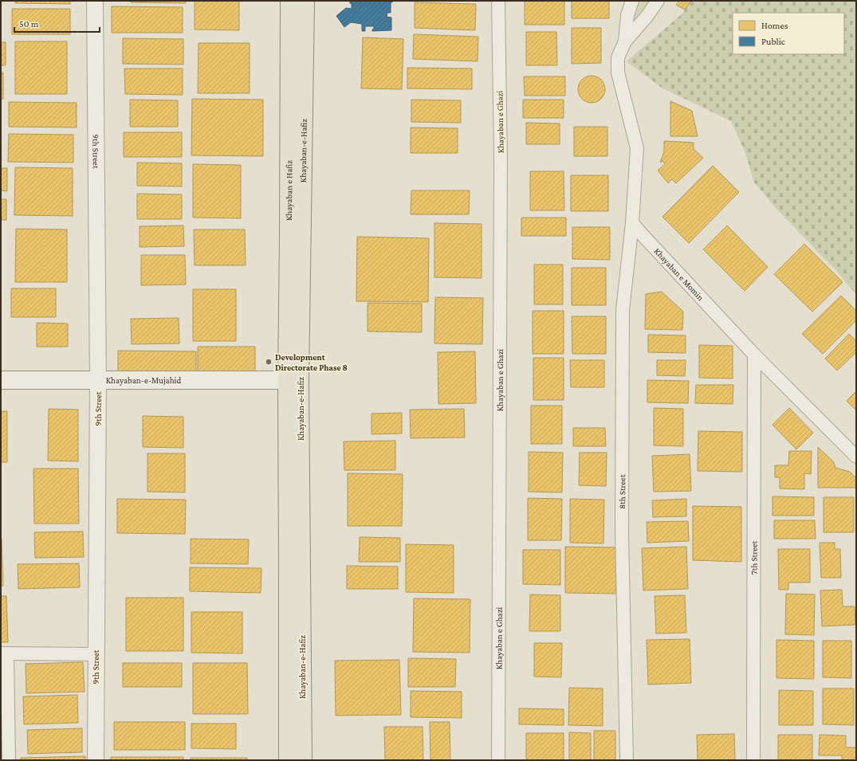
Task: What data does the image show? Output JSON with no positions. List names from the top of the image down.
{
  "streets": {
    "main road": ["Khayaban-e-Hafiz", "Khayaban e Hafiz", "Khayaban-e-Mujahid"],
    "street": [
      "Khayaban e Ghazi",
      "9th Street",
      "Khayaban e Momin",
      "8th Street",
      "7th Street"
    ]
  },
  "crossings": [
    ["9th Street", "Khayaban-e-Mujahid"],
    ["Khayaban-e-Hafiz", "Khayaban e Hafiz"],
    ["Khayaban-e-Hafiz", "Khayaban-e-Mujahid"],
    ["Khayaban e Hafiz", "Khayaban-e-Mujahid"],
    ["Khayaban e Momin", "8th Street"],
    ["Khayaban e Momin", "7th Street"]
  ],
  "places": ["Development Directorate Phase 8"],
  "legend": ["Homes", "Public"],
  "scale_bar": "50 m"
}
